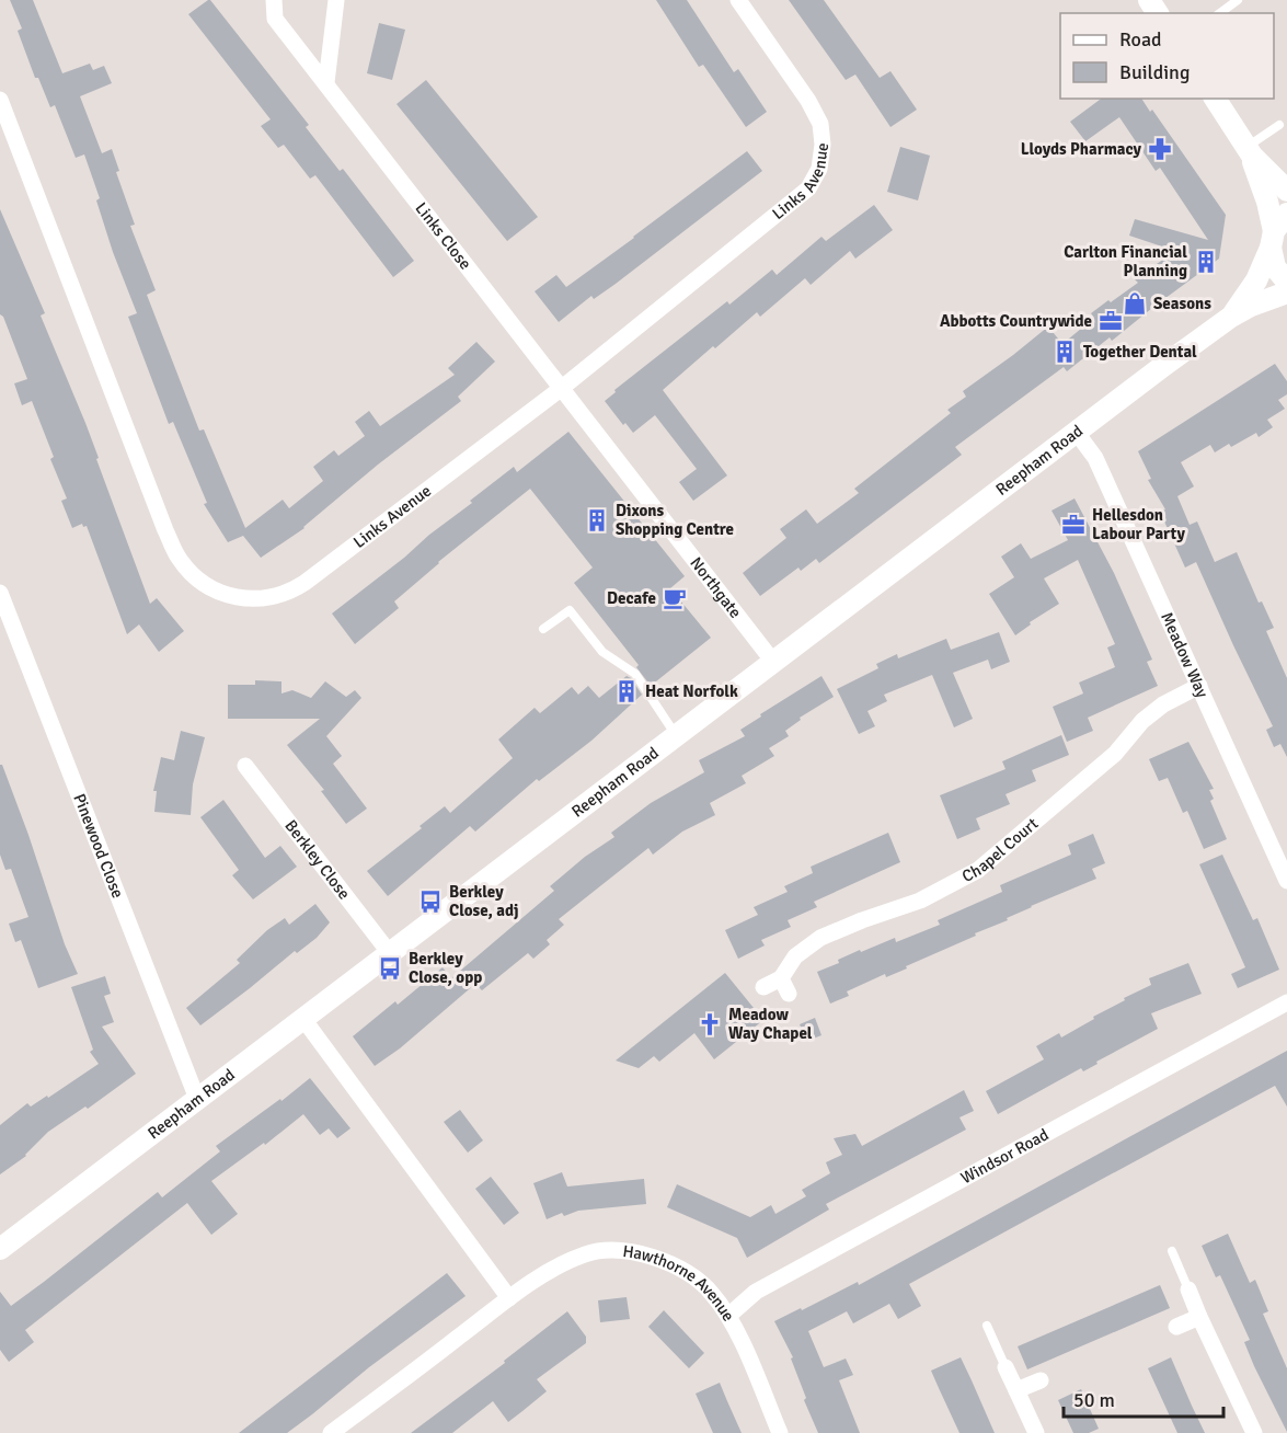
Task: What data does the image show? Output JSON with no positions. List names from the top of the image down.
{
  "streets": {
    "street": [
      "Links Avenue",
      "Links Close",
      "Reepham Road",
      "Northgate",
      "Meadow Way",
      "Pinewood Close",
      "Chapel Court",
      "Berkley Close",
      "Windsor Road",
      "Hawthorne Avenue"
    ]
  },
  "crossings": [
    ["Links Avenue", "Links Close"],
    ["Links Avenue", "Northgate"],
    ["Links Close", "Northgate"],
    ["Reepham Road", "Northgate"],
    ["Reepham Road", "Meadow Way"],
    ["Reepham Road", "Pinewood Close"],
    ["Reepham Road", "Berkley Close"],
    ["Meadow Way", "Chapel Court"],
    ["Windsor Road", "Hawthorne Avenue"]
  ],
  "places": {
    "pharmacy": ["Lloyds Pharmacy"],
    "building": [
      "Carlton Financial Planning",
      "Together Dental",
      "Dixons Shopping Centre",
      "Heat Norfolk"
    ],
    "shop": ["Seasons"],
    "office": ["Abbotts Countrywide", "Hellesdon Labour Party"],
    "cafe": ["Decafe"],
    "bus stop": ["Berkley Close, adj", "Berkley Close, opp"],
    "church": ["Meadow Way Chapel"]
  },
  "legend": ["Road", "Building"],
  "scale_bar": "50 m"
}
